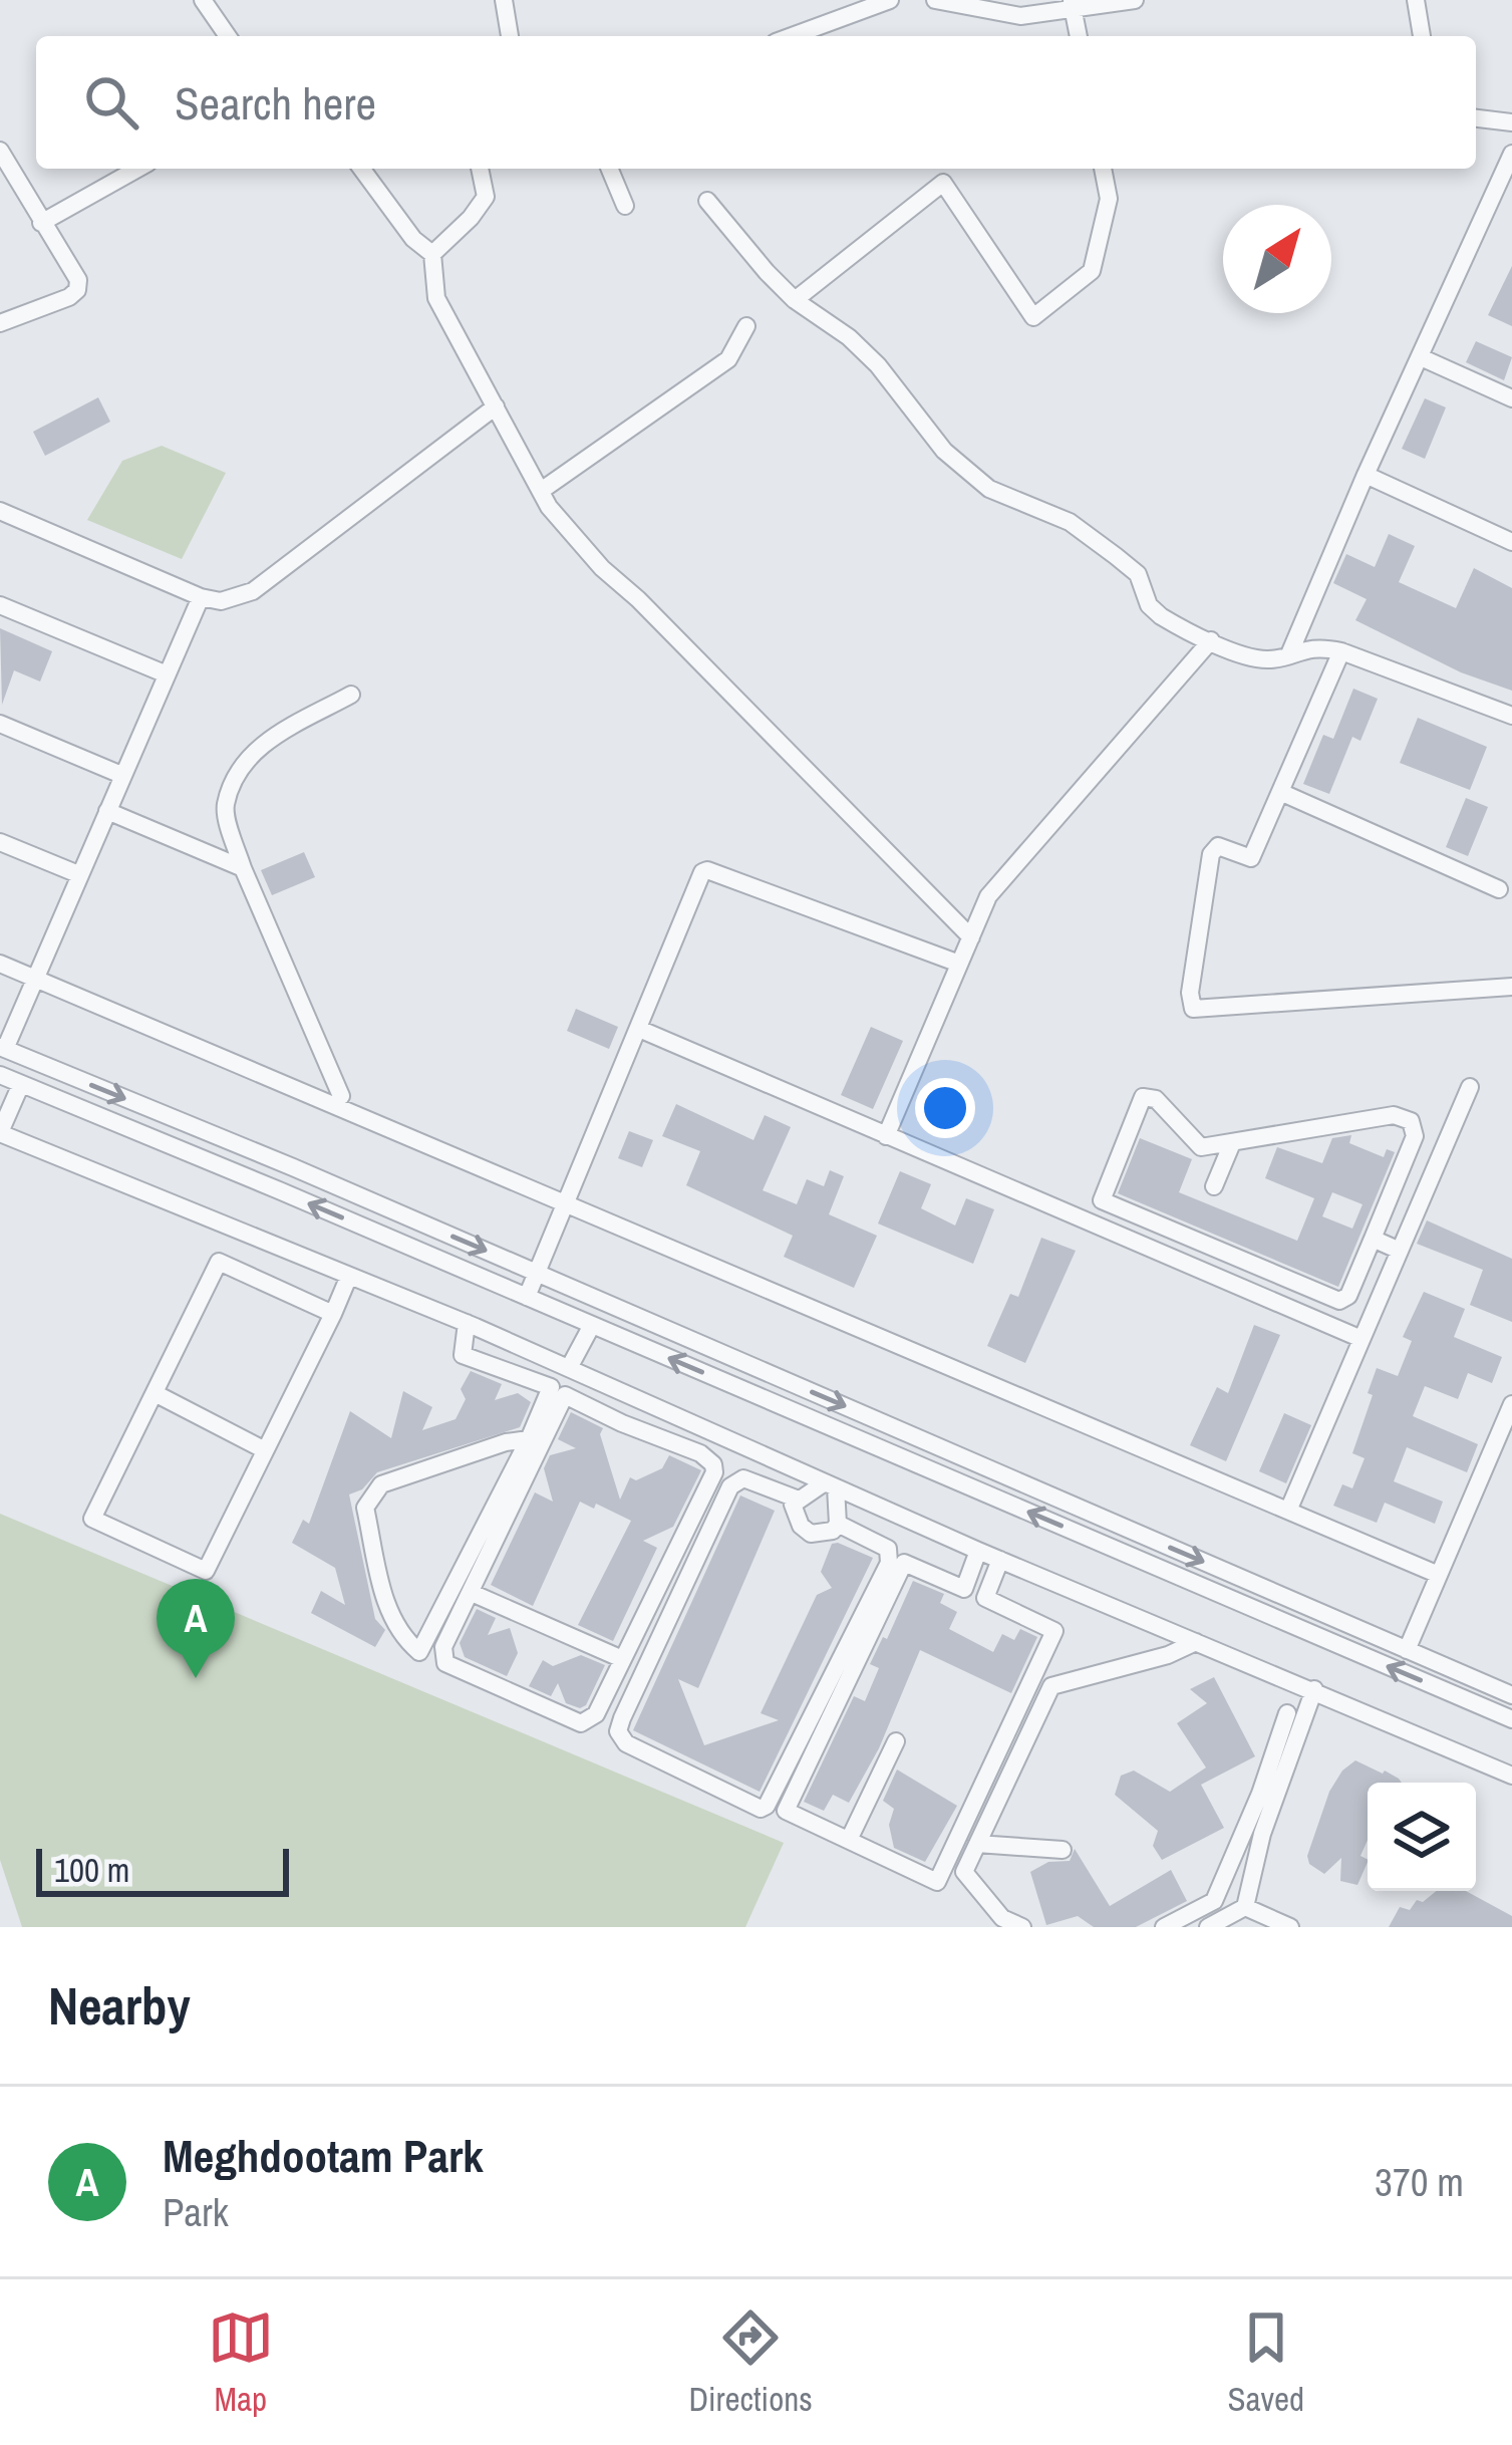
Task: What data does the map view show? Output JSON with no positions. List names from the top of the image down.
{
  "scale_bar": "100 m",
  "north": "top right",
  "page": {
    "search": "Search here",
    "pins": "A",
    "scale": "100 m",
    "heading": "Nearby",
    "list": [
      {
        "mark": "A",
        "name": "Meghdootam Park",
        "note": "Park",
        "value": "370 m"
      }
    ],
    "nav": ["Map", "Directions", "Saved"]
  }
}
